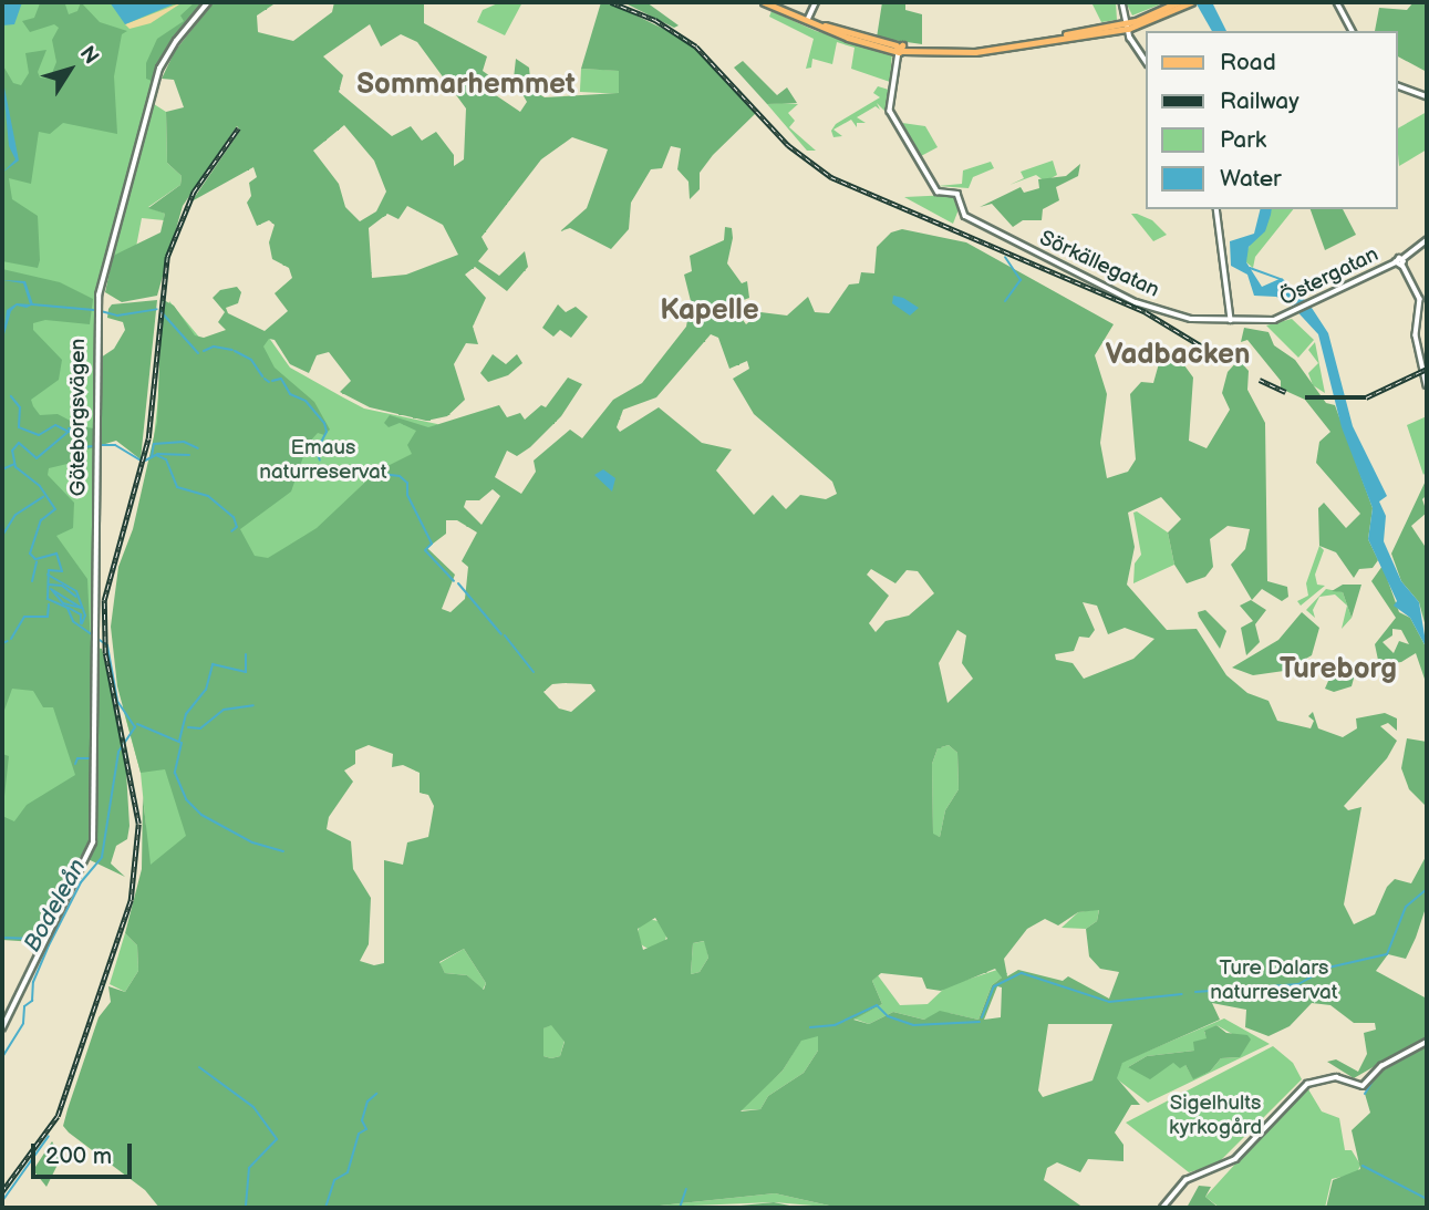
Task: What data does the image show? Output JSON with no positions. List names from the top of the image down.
{
  "streets": {
    "street": ["Sörkällegatan", "Östergatan", "Göteborgsvägen"]
  },
  "crossings": [
    ["Sörkällegatan", "Östergatan"]
  ],
  "districts": [
    "Sommarhemmet",
    "Kapelle",
    "Vadbacken",
    "Tureborg"
  ],
  "water": ["Bodeleån"],
  "parks": ["Emaus naturreservat", "Ture Dalars naturreservat", "Sigelhults kyrkogård"],
  "legend": [
    "Road",
    "Railway",
    "Park",
    "Water"
  ],
  "scale_bar": "200 m",
  "north": "top right"
}
